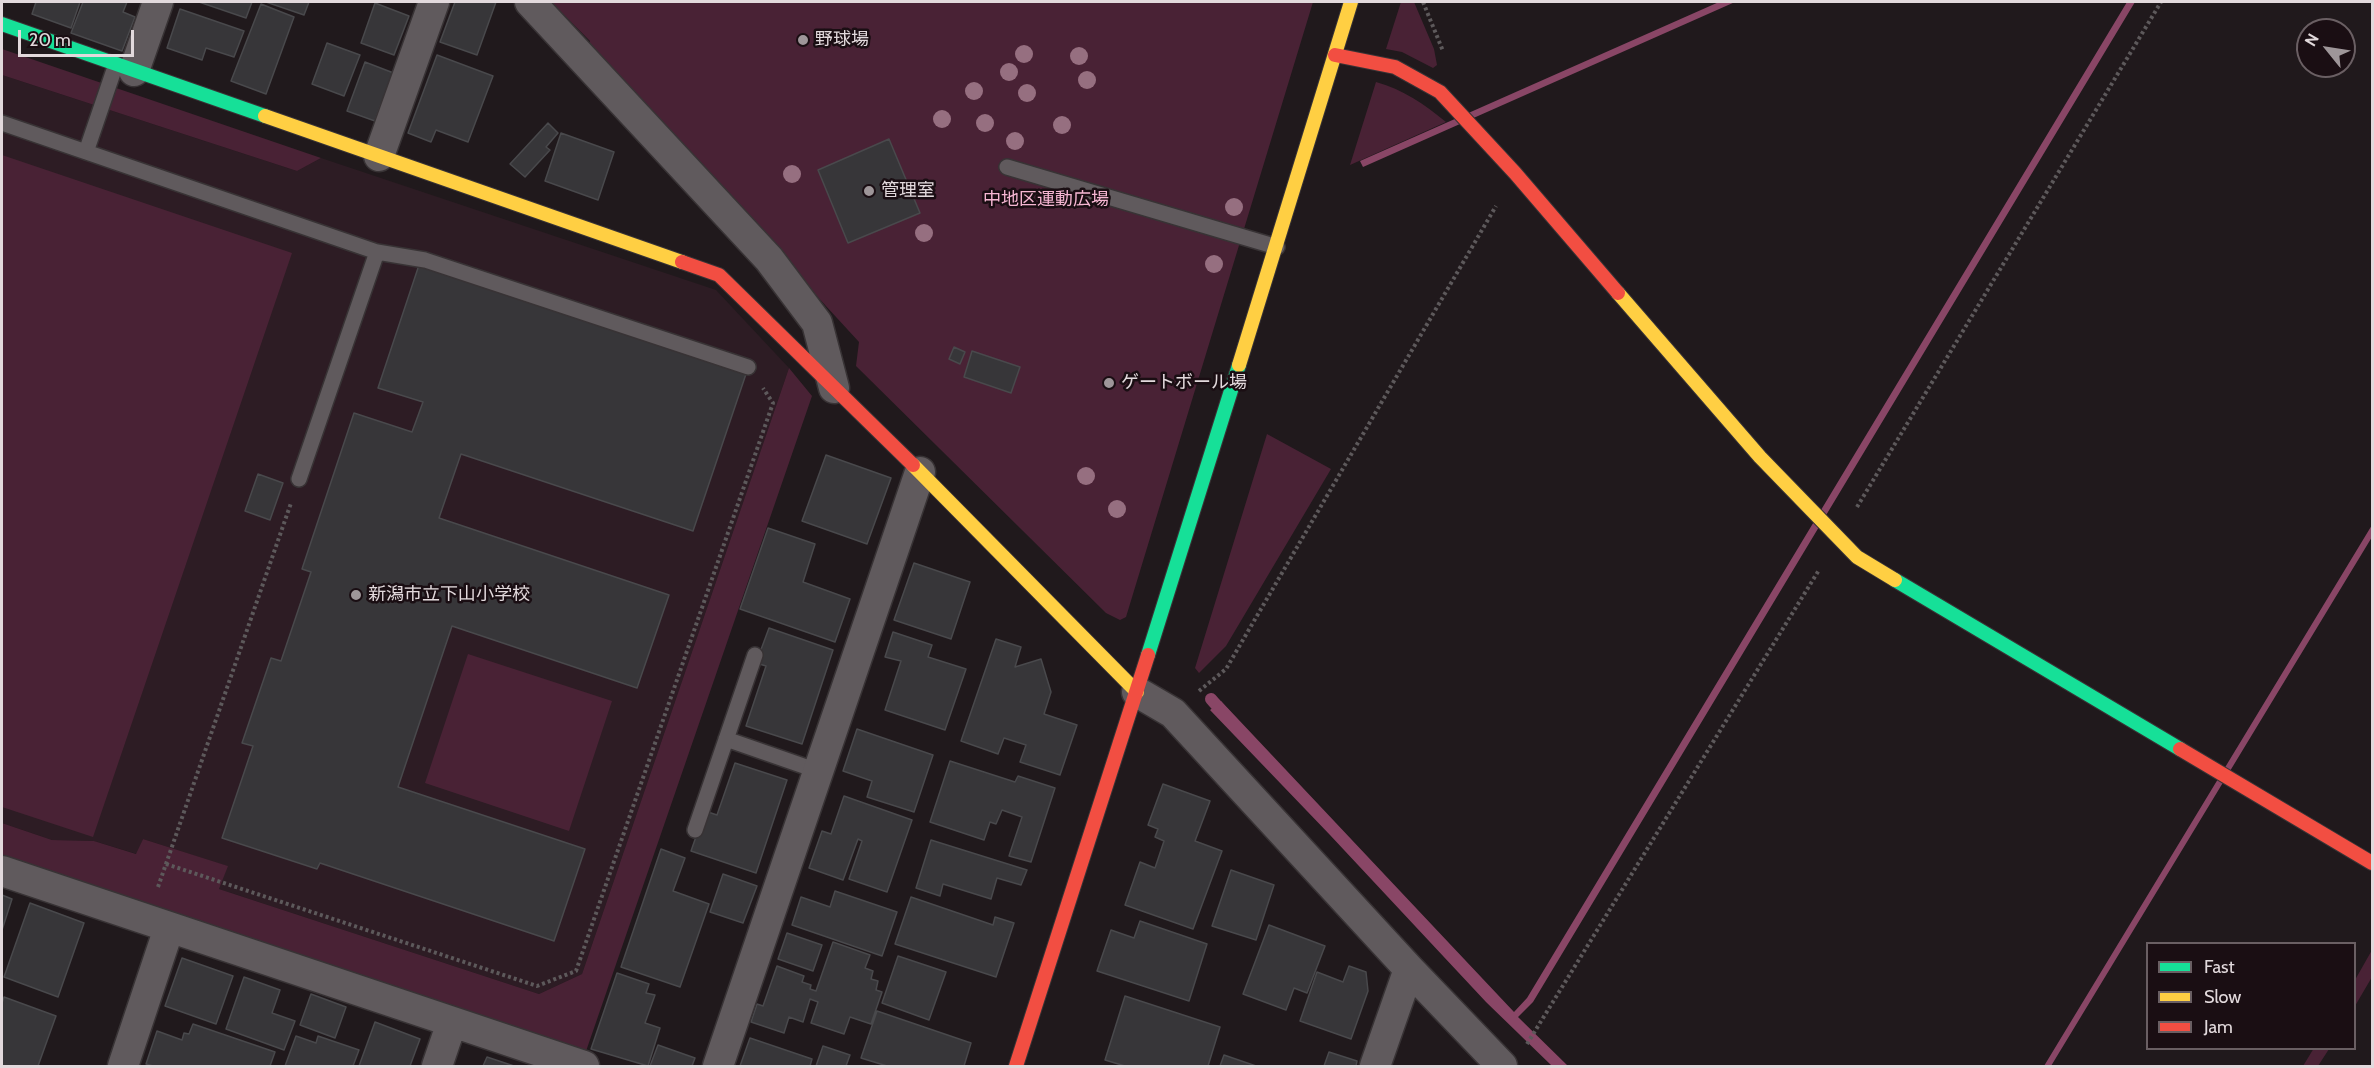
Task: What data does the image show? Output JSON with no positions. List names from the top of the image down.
{
  "parks": ["中地区運動広場"],
  "places": [
    "野球場",
    "管理室",
    "ゲートボール場",
    "新潟市立下山小学校"
  ],
  "legend": ["Fast", "Slow", "Jam"],
  "scale_bar": "20 m",
  "north": "top left"
}
